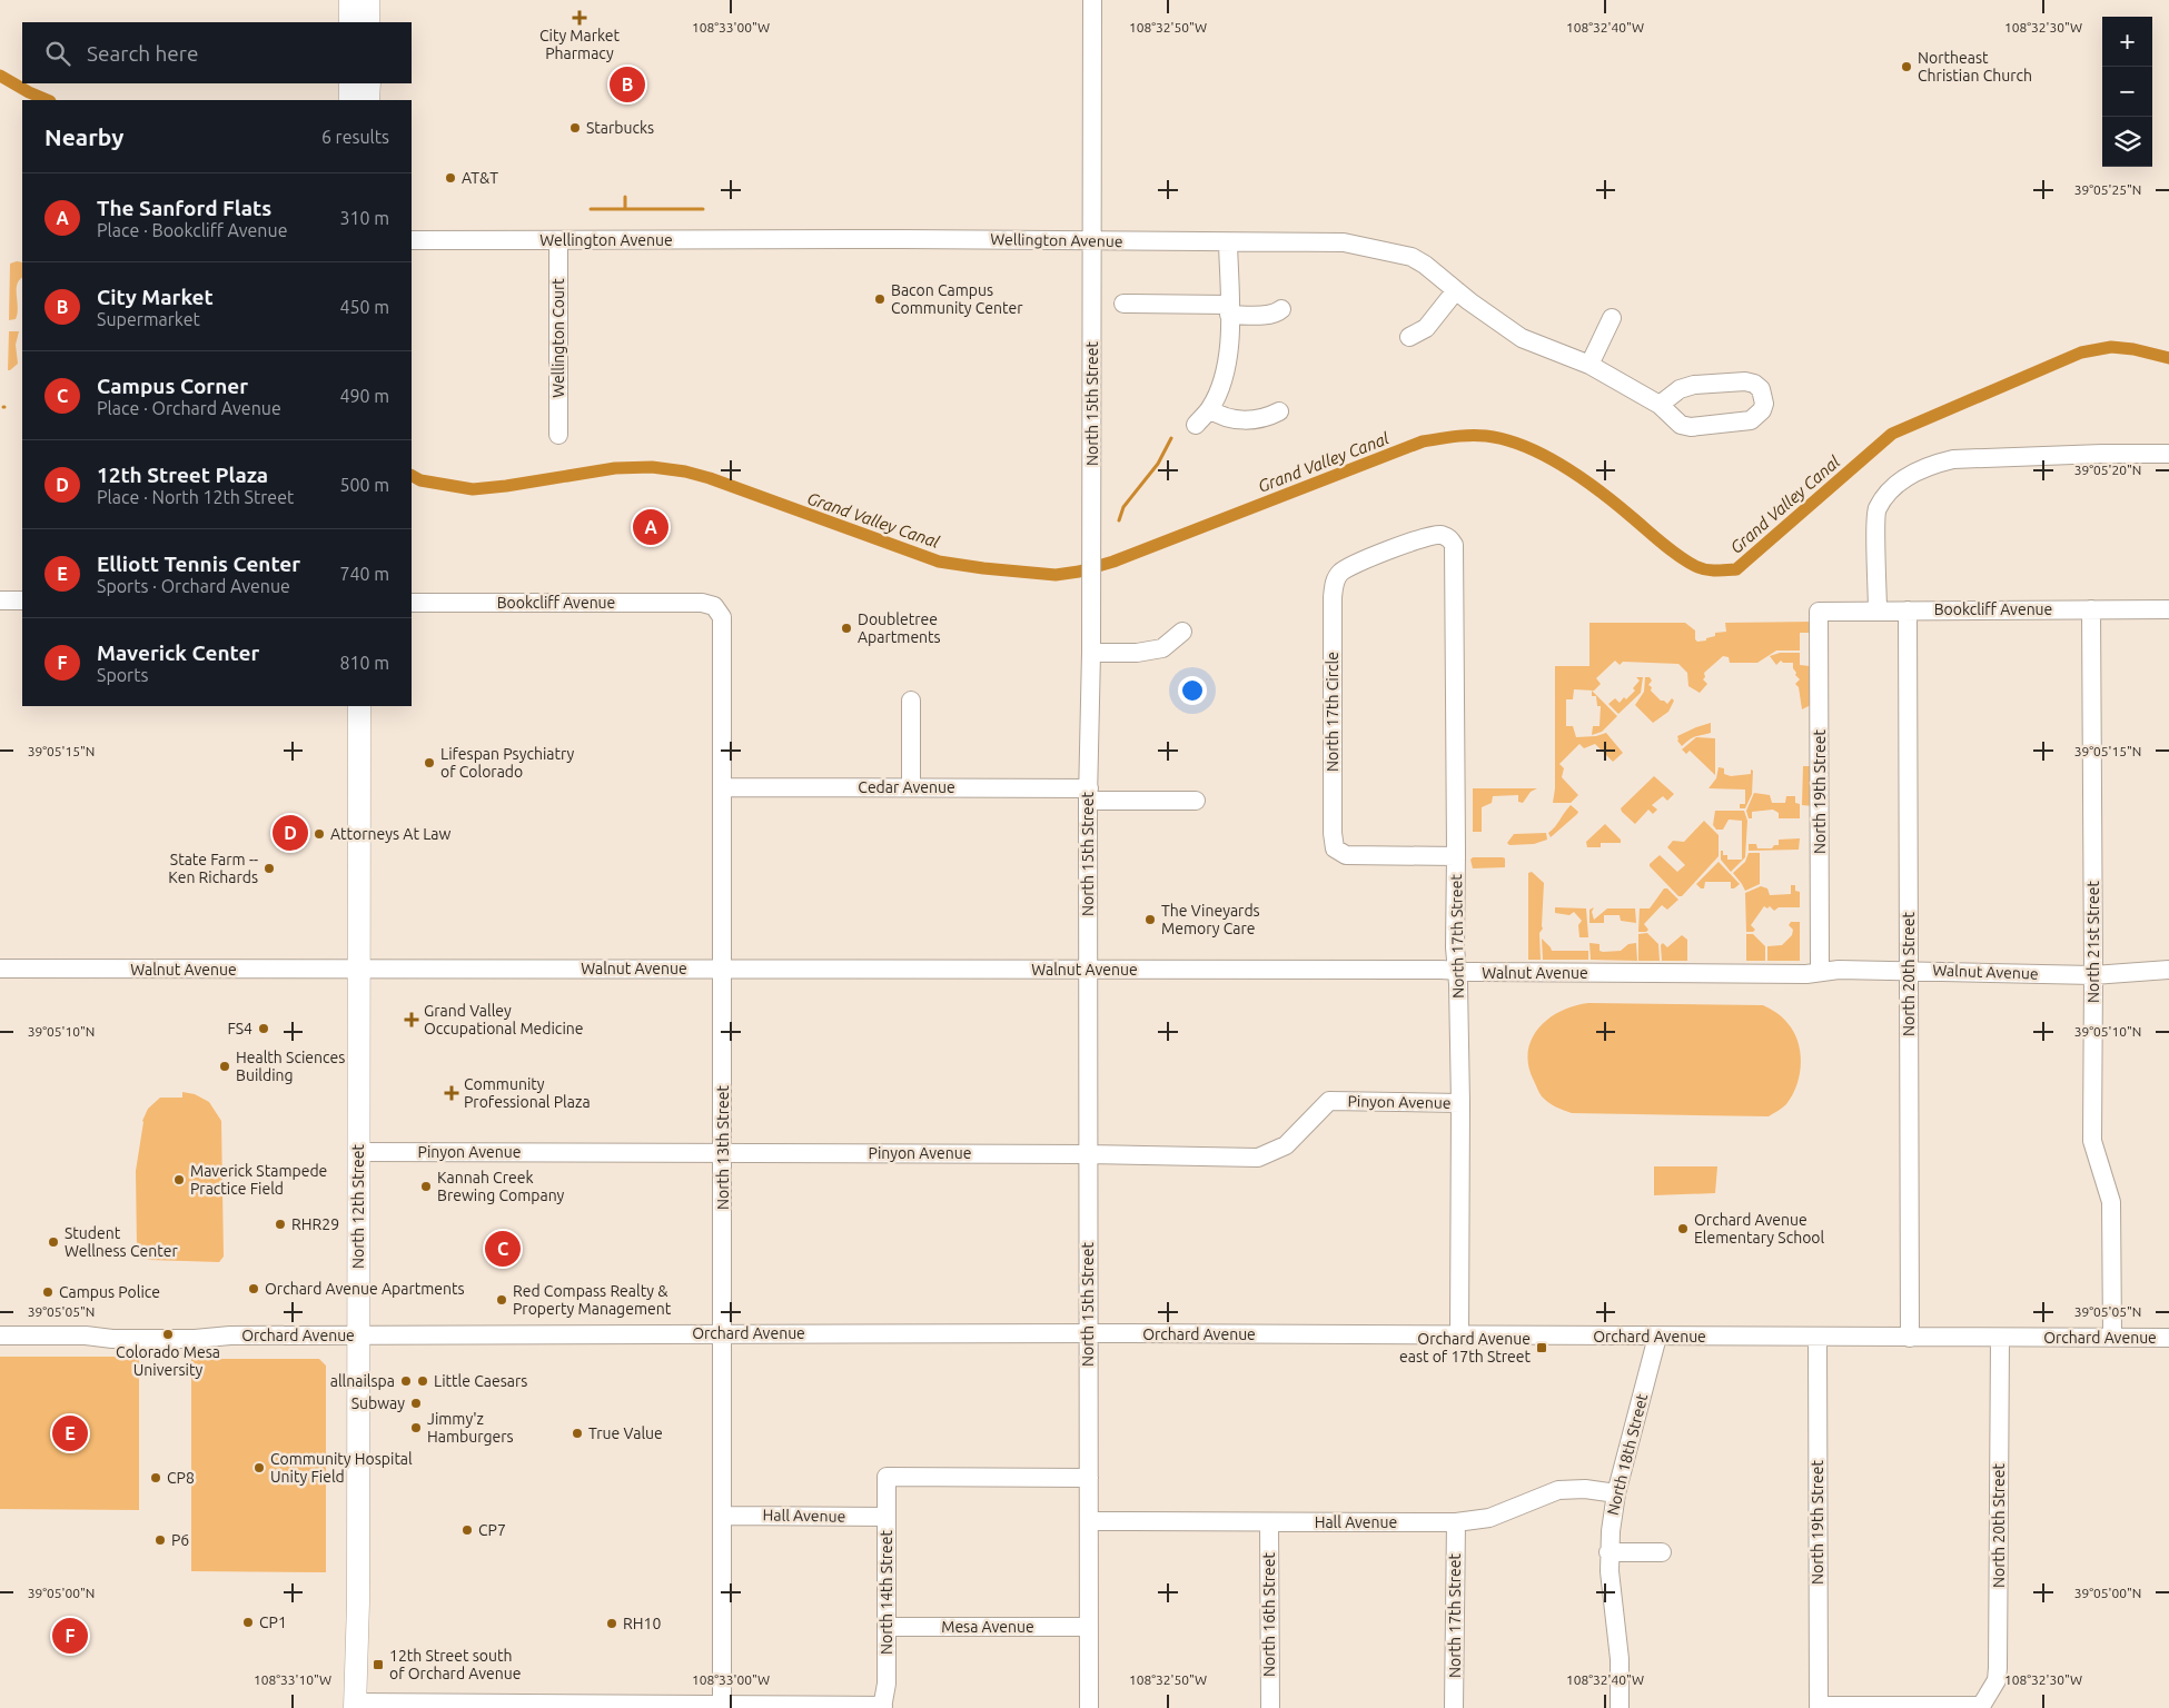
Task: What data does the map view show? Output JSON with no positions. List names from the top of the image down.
{
  "streets": {
    "main road": ["North 12th Street"],
    "street": [
      "Wellington Avenue",
      "Wellington Court",
      "North 15th Street",
      "Bookcliff Avenue",
      "North 17th Circle",
      "Cedar Avenue",
      "North 19th Street",
      "North 17th Street",
      "North 21st Street",
      "Walnut Avenue",
      "North 20th Street",
      "Pinyon Avenue",
      "North 13th Street",
      "Orchard Avenue",
      "North 18th Street",
      "Hall Avenue",
      "North 14th Street",
      "North 16th Street",
      "Mesa Avenue"
    ]
  },
  "crossings": [
    ["Wellington Avenue", "Wellington Court"],
    ["Wellington Avenue", "North 15th Street"],
    ["North 15th Street", "Cedar Avenue"],
    ["North 15th Street", "Walnut Avenue"],
    ["North 15th Street", "Pinyon Avenue"],
    ["North 15th Street", "Orchard Avenue"],
    ["North 15th Street", "Hall Avenue"],
    ["North 15th Street", "North 14th Street"],
    ["North 15th Street", "Mesa Avenue"],
    ["Bookcliff Avenue", "North 19th Street"],
    ["Bookcliff Avenue", "North 21st Street"],
    ["Bookcliff Avenue", "North 20th Street"],
    ["Bookcliff Avenue", "North 13th Street"],
    ["North 17th Circle", "North 17th Street"],
    ["Cedar Avenue", "North 13th Street"],
    ["North 19th Street", "Walnut Avenue"],
    ["North 19th Street", "Orchard Avenue"],
    ["North 17th Street", "Walnut Avenue"],
    ["North 17th Street", "Pinyon Avenue"],
    ["North 17th Street", "Orchard Avenue"],
    ["North 17th Street", "Hall Avenue"],
    ["North 21st Street", "Walnut Avenue"],
    ["North 21st Street", "Orchard Avenue"],
    ["Walnut Avenue", "North 20th Street"],
    ["Walnut Avenue", "North 13th Street"],
    ["Walnut Avenue", "North 12th Street"],
    ["North 20th Street", "Orchard Avenue"],
    ["Pinyon Avenue", "North 13th Street"],
    ["Pinyon Avenue", "North 12th Street"],
    ["North 13th Street", "Orchard Avenue"],
    ["North 13th Street", "Hall Avenue"],
    ["North 12th Street", "Orchard Avenue"],
    ["Orchard Avenue", "North 18th Street"],
    ["North 18th Street", "Hall Avenue"],
    ["Hall Avenue", "North 14th Street"],
    ["Hall Avenue", "North 16th Street"],
    ["North 14th Street", "Mesa Avenue"]
  ],
  "water": ["Grand Valley Canal"],
  "places": {
    "health": ["City Market Pharmacy", "Grand Valley Occupational Medicine", "Community Professional Plaza"],
    "other": [
      "Northeast Christian Church",
      "Starbucks",
      "AT&T",
      "Bacon Campus Community Center",
      "Doubletree Apartments",
      "Lifespan Psychiatry of Colorado",
      "Attorneys At Law",
      "State Farm -- Ken Richards",
      "The Vineyards Memory Care",
      "FS4",
      "Health Sciences Building",
      "Maverick Stampede Practice Field",
      "Kannah Creek Brewing Company",
      "RHR29",
      "Orchard Avenue Elementary School",
      "Student Wellness Center",
      "Orchard Avenue Apartments",
      "Campus Police",
      "Red Compass Realty & Property Management",
      "Colorado Mesa University",
      "allnailspa",
      "Little Caesars",
      "Subway",
      "Jimmy'z Hamburgers",
      "True Value",
      "Community Hospital Unity Field",
      "CP8",
      "CP7",
      "P6",
      "CP1",
      "RH10"
    ],
    "transit": ["Orchard Avenue east of 17th Street", "12th Street south of Orchard Avenue"]
  },
  "page": {
    "map_buttons": ["+", "−"],
    "search": "Search here",
    "pins": [
      "B",
      "A",
      "D",
      "C",
      "E",
      "F"
    ],
    "heading": ["Nearby", "6 results"],
    "list": [
      {
        "mark": "A",
        "name": "The Sanford Flats",
        "note": "Place · Bookcliff Avenue",
        "value": "310 m"
      },
      {
        "mark": "B",
        "name": "City Market",
        "note": "Supermarket",
        "value": "450 m"
      },
      {
        "mark": "C",
        "name": "Campus Corner",
        "note": "Place · Orchard Avenue",
        "value": "490 m"
      },
      {
        "mark": "D",
        "name": "12th Street Plaza",
        "note": "Place · North 12th Street",
        "value": "500 m"
      },
      {
        "mark": "E",
        "name": "Elliott Tennis Center",
        "note": "Sports · Orchard Avenue",
        "value": "740 m"
      },
      {
        "mark": "F",
        "name": "Maverick Center",
        "note": "Sports",
        "value": "810 m"
      }
    ]
  },
  "coordinates": [
    "108°33'00\"W",
    "108°32'50\"W",
    "108°32'40\"W",
    "108°32'30\"W",
    "39°05'25\"N",
    "39°05'20\"N",
    "39°05'15\"N",
    "39°05'10\"N",
    "39°05'05\"N",
    "39°05'00\"N",
    "108°33'10\"W"
  ]
}
